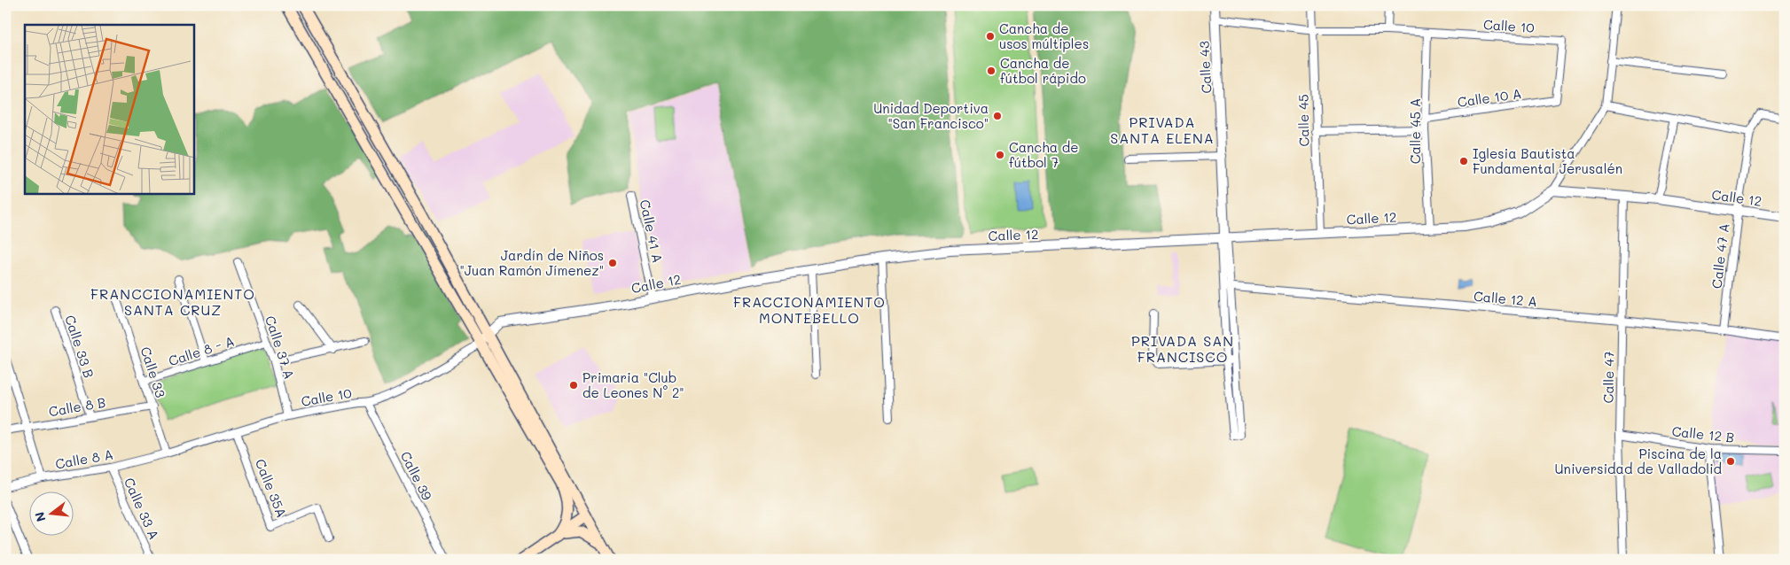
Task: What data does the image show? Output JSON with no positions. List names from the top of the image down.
{
  "streets": {
    "street": [
      "Calle 10",
      "Calle 43",
      "Calle 10 A",
      "Calle 45",
      "Calle 45 A",
      "Calle 12",
      "Calle 41 A",
      "Calle 47 A",
      "Calle 12 A",
      "Calle 33 B",
      "Calle 37 A",
      "Calle 8 - A",
      "Calle 33",
      "Calle 47",
      "Calle 8 B",
      "Calle 12 B",
      "Calle 8 A",
      "Calle 39",
      "Calle 35A",
      "Calle 33 A"
    ]
  },
  "crossings": [
    ["Calle 10", "Calle 43"],
    ["Calle 10", "Calle 10 A"],
    ["Calle 10", "Calle 45"],
    ["Calle 10", "Calle 45 A"],
    ["Calle 10", "Calle 12"],
    ["Calle 10", "Calle 37 A"],
    ["Calle 10", "Calle 33"],
    ["Calle 10", "Calle 8 A"],
    ["Calle 10", "Calle 39"],
    ["Calle 10", "Calle 35A"],
    ["Calle 43", "Calle 12"],
    ["Calle 10 A", "Calle 45 A"],
    ["Calle 45", "Calle 12"],
    ["Calle 45 A", "Calle 12"],
    ["Calle 12", "Calle 41 A"],
    ["Calle 12", "Calle 47 A"],
    ["Calle 12", "Calle 47"],
    ["Calle 47 A", "Calle 12 A"],
    ["Calle 12 A", "Calle 47"],
    ["Calle 33 B", "Calle 8 B"],
    ["Calle 37 A", "Calle 8 - A"],
    ["Calle 8 - A", "Calle 33"],
    ["Calle 33", "Calle 8 B"],
    ["Calle 33", "Calle 8 A"],
    ["Calle 47", "Calle 12 B"],
    ["Calle 8 A", "Calle 33 A"]
  ],
  "districts": [
    "PRIVADA SANTA ELENA",
    "FRANCCIONAMIENTO SANTA CRUZ",
    "FRACCIONAMIENTO MONTEBELLO",
    "PRIVADA SAN FRANCISCO"
  ],
  "places": [
    "Cancha de usos múltiples",
    "Cancha de fútbol rápido",
    "Unidad Deportiva \"San Francisco\"",
    "Cancha de fútbol 7",
    "Iglesia Bautista Fundamental Jerusalén",
    "Jardín de Niños \"Juan Ramón Jímenez\"",
    "Primaria \"Club de Leones N° 2\"",
    "Piscina de la Universidad de Valladolid"
  ],
  "north": "left"
}
